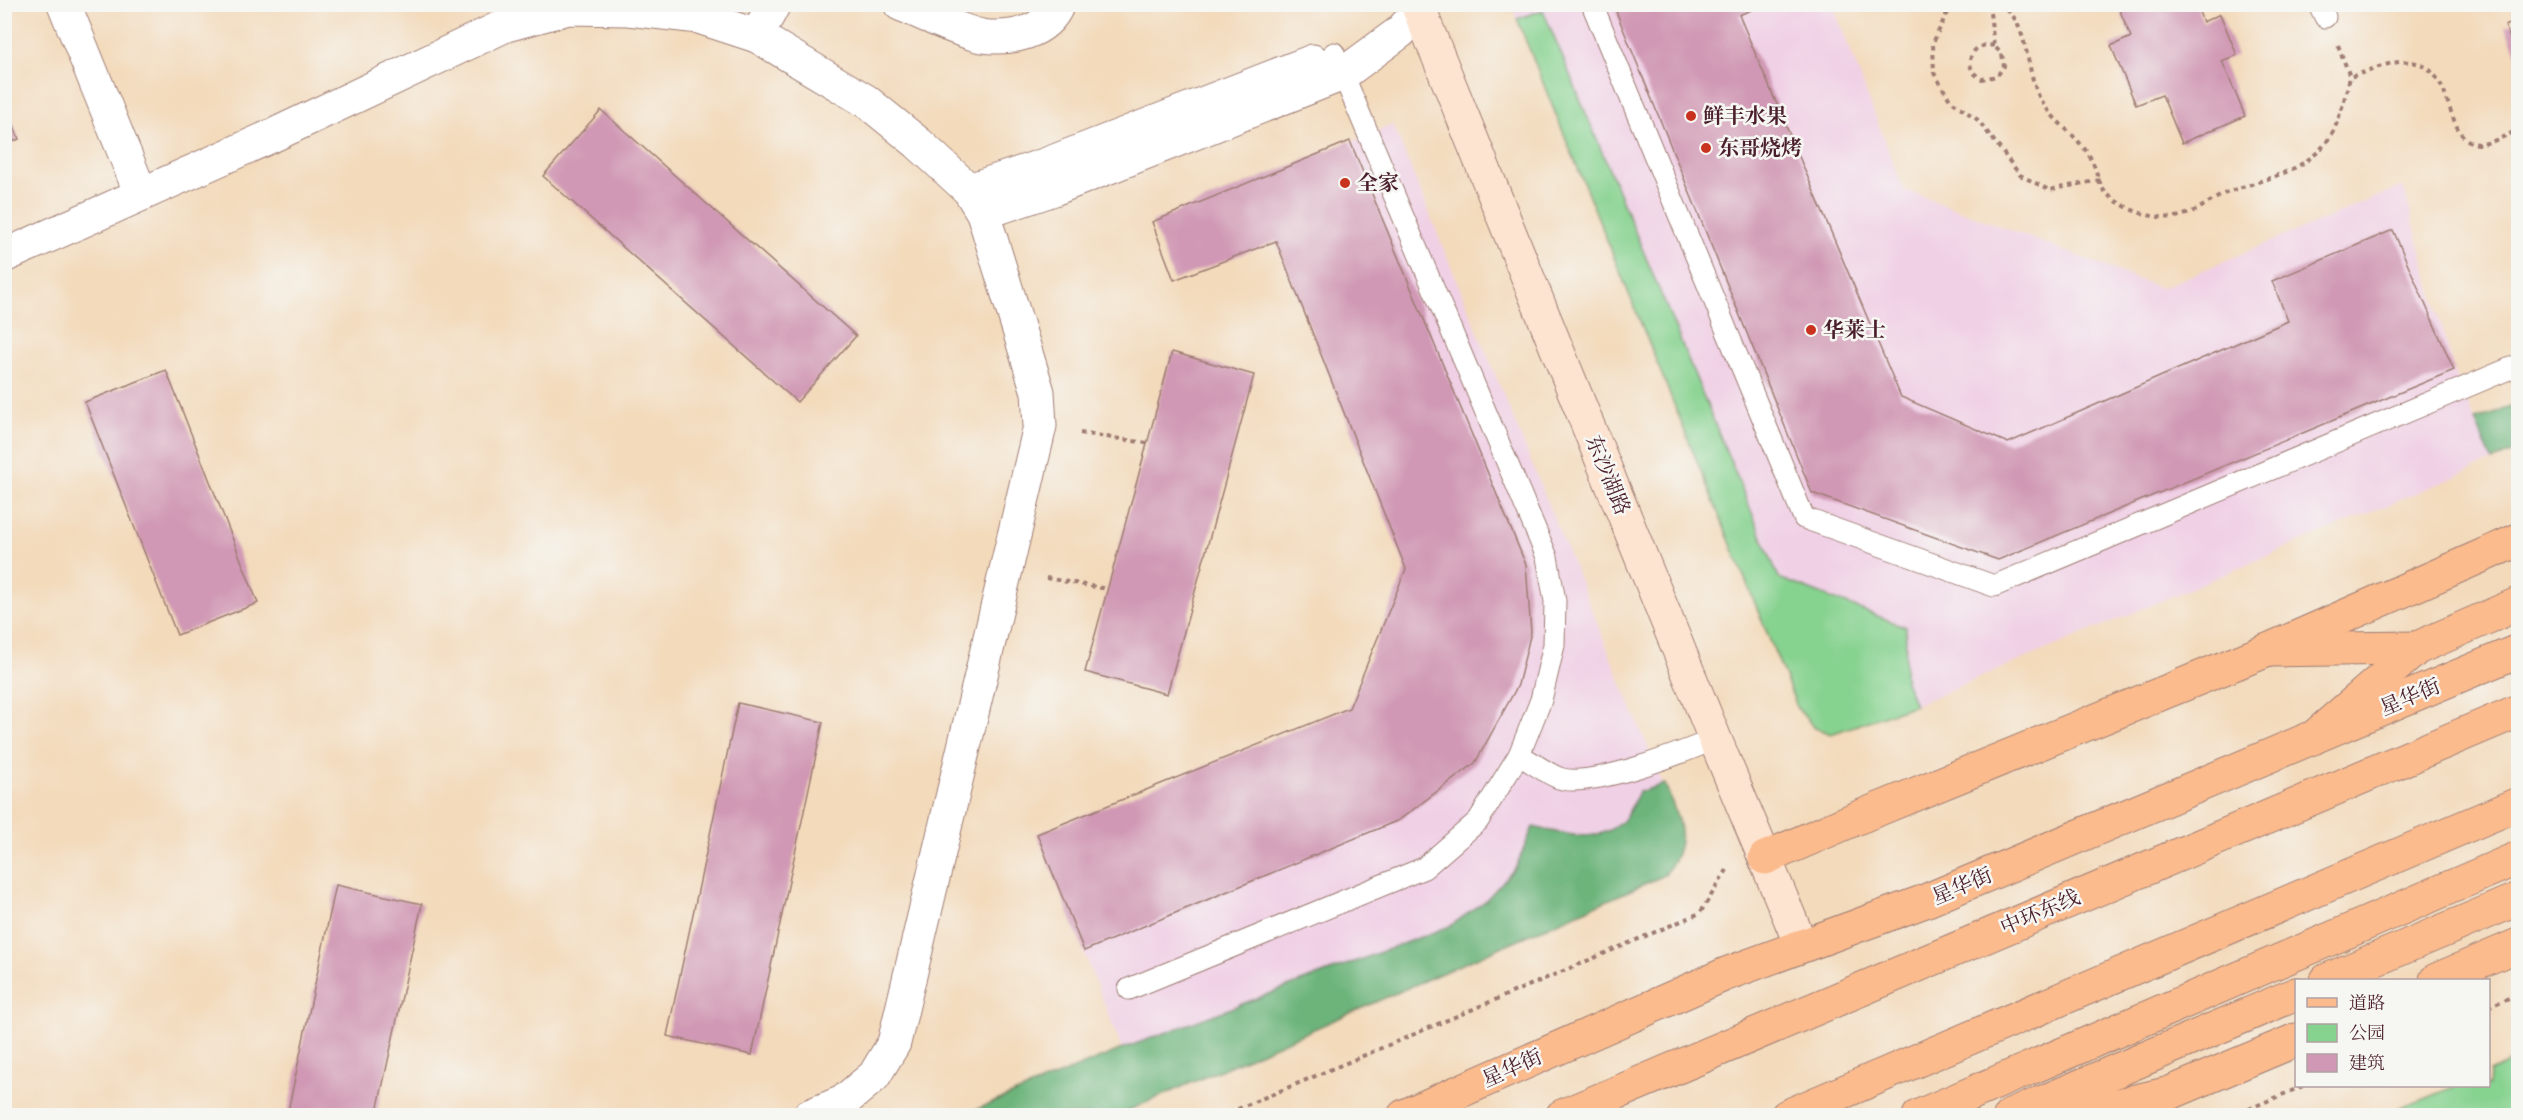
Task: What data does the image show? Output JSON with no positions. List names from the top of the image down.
{
  "streets": {
    "main road": ["东沙湖路", "星华街", "中环东线"]
  },
  "crossings": [
    ["东沙湖路", "星华街"]
  ],
  "places": [
    "鲜丰水果",
    "东哥烧烤",
    "全家",
    "华莱士"
  ],
  "legend": ["道路", "公园", "建筑"]
}
